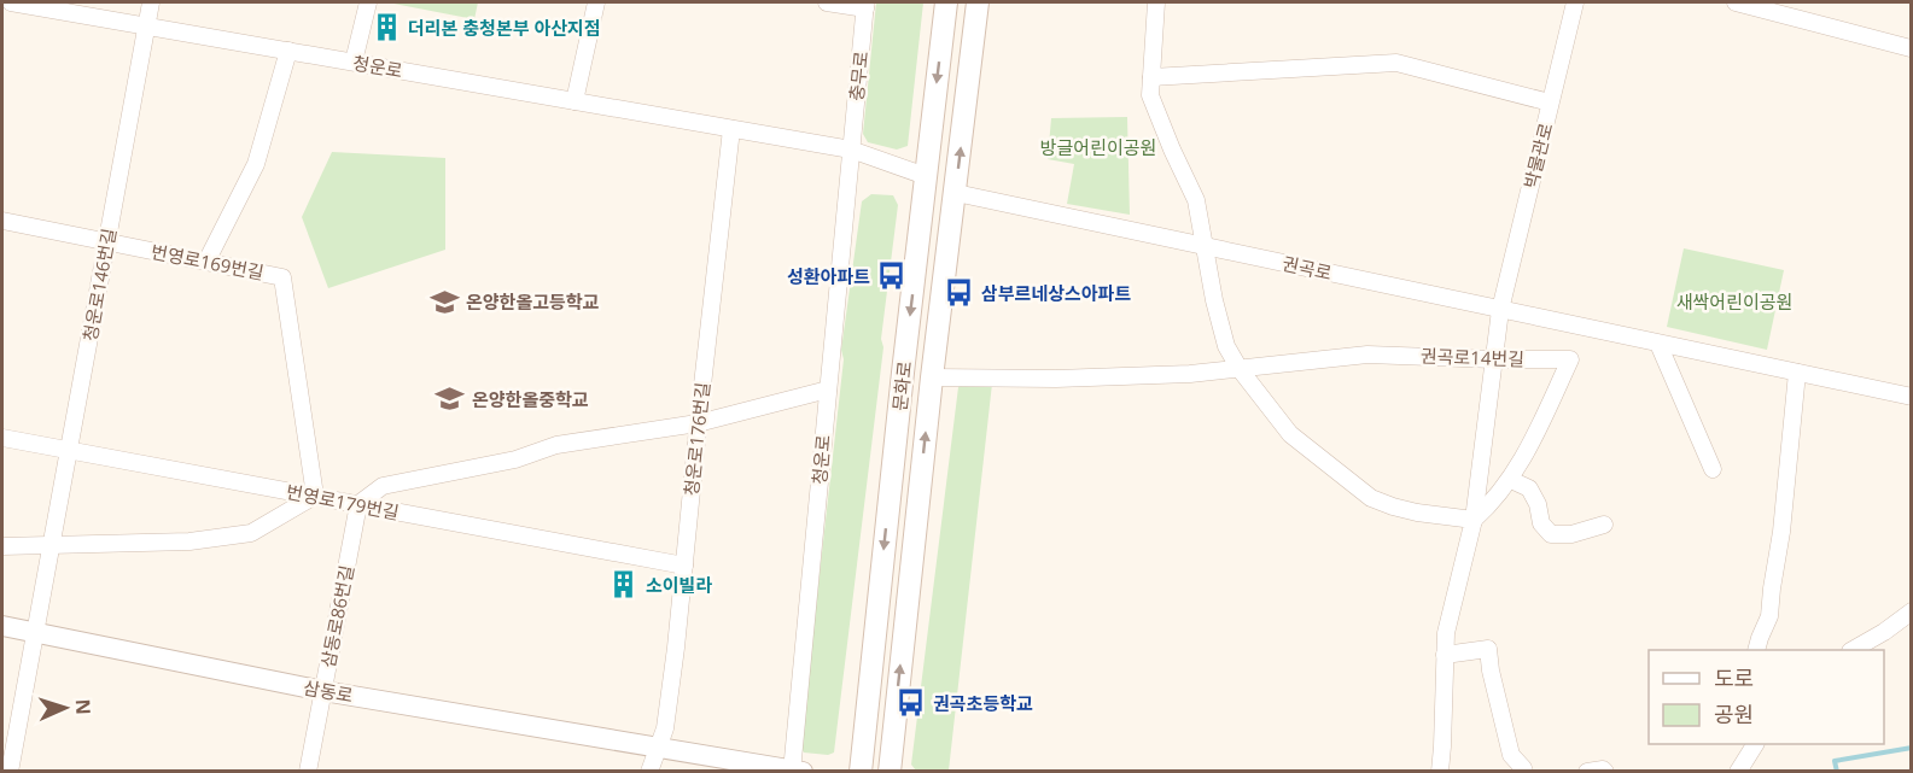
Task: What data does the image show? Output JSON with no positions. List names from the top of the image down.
{
  "streets": {
    "main road": ["문화로"],
    "street": [
      "청운로",
      "충무로",
      "박물관로",
      "번영로169번길",
      "권곡로",
      "청운로146번길",
      "권곡로14번길",
      "청운로176번길",
      "번영로179번길",
      "삼동로86번길",
      "삼동로"
    ]
  },
  "crossings": [
    ["청운로", "충무로"],
    ["청운로", "청운로146번길"],
    ["청운로", "문화로"],
    ["청운로", "청운로176번길"],
    ["청운로", "삼동로"],
    ["박물관로", "권곡로"],
    ["박물관로", "권곡로14번길"],
    ["번영로169번길", "청운로146번길"],
    ["번영로169번길", "번영로179번길"],
    ["권곡로", "문화로"],
    ["청운로146번길", "번영로179번길"],
    ["청운로146번길", "삼동로"],
    ["권곡로14번길", "문화로"],
    ["청운로176번길", "번영로179번길"],
    ["청운로176번길", "삼동로"],
    ["번영로179번길", "삼동로86번길"],
    ["삼동로86번길", "삼동로"]
  ],
  "parks": ["방글어린이공원", "새싹어린이공원"],
  "places": {
    "building": ["더리본 충청본부 아산지점", "소이빌라"],
    "bus stop": ["성환아파트", "삼부르네상스아파트", "권곡초등학교"],
    "school or university": ["온양한올고등학교", "온양한올중학교"]
  },
  "legend": ["도로", "공원"],
  "north": "right"
}
